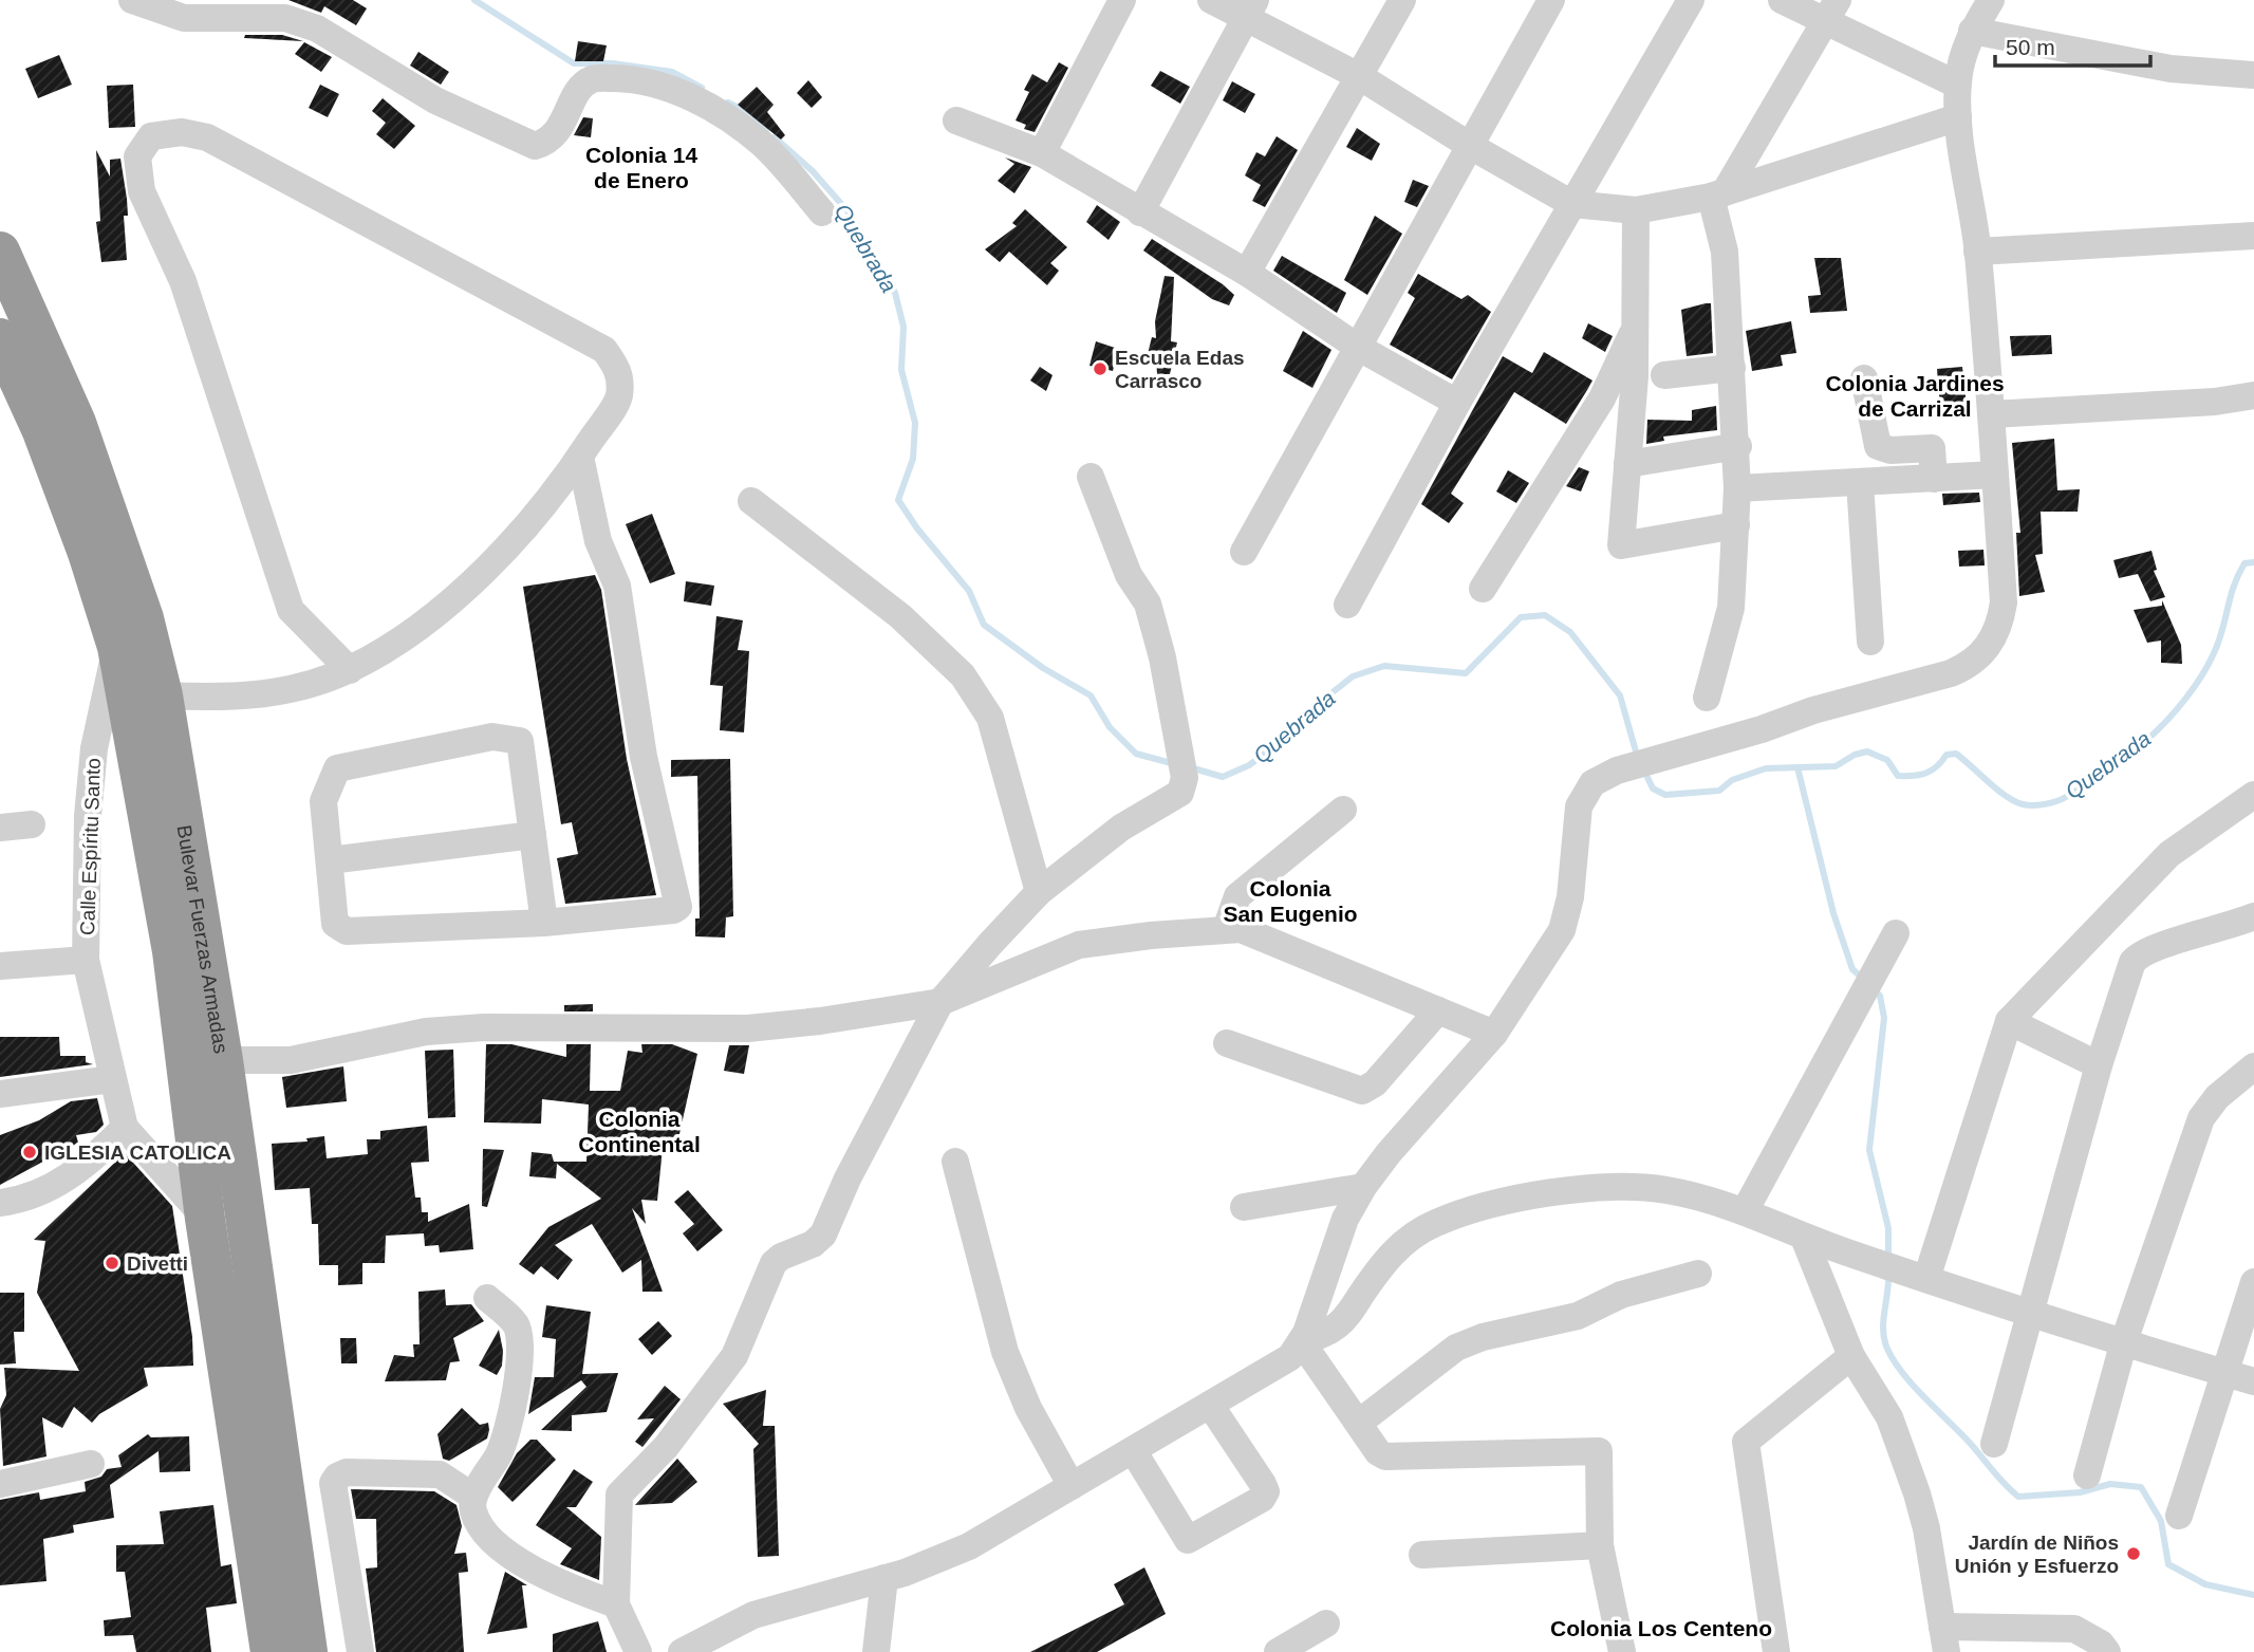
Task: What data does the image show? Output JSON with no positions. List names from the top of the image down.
{
  "streets": {
    "highway": ["Bulevar Fuerzas Armadas"],
    "street": ["Calle Espíritu Santo"]
  },
  "crossings": [
    ["Calle Espíritu Santo", "Bulevar Fuerzas Armadas"]
  ],
  "districts": [
    "Colonia 14 de Enero",
    "Colonia Jardines de Carrizal",
    "Colonia San Eugenio",
    "Colonia Continental",
    "Colonia Los Centeno"
  ],
  "water": ["Quebrada"],
  "places": [
    "Escuela Edas Carrasco",
    "IGLESIA CATOLICA",
    "Divetti",
    "Jardín de Niños Unión y Esfuerzo"
  ],
  "scale_bar": "50 m"
}
